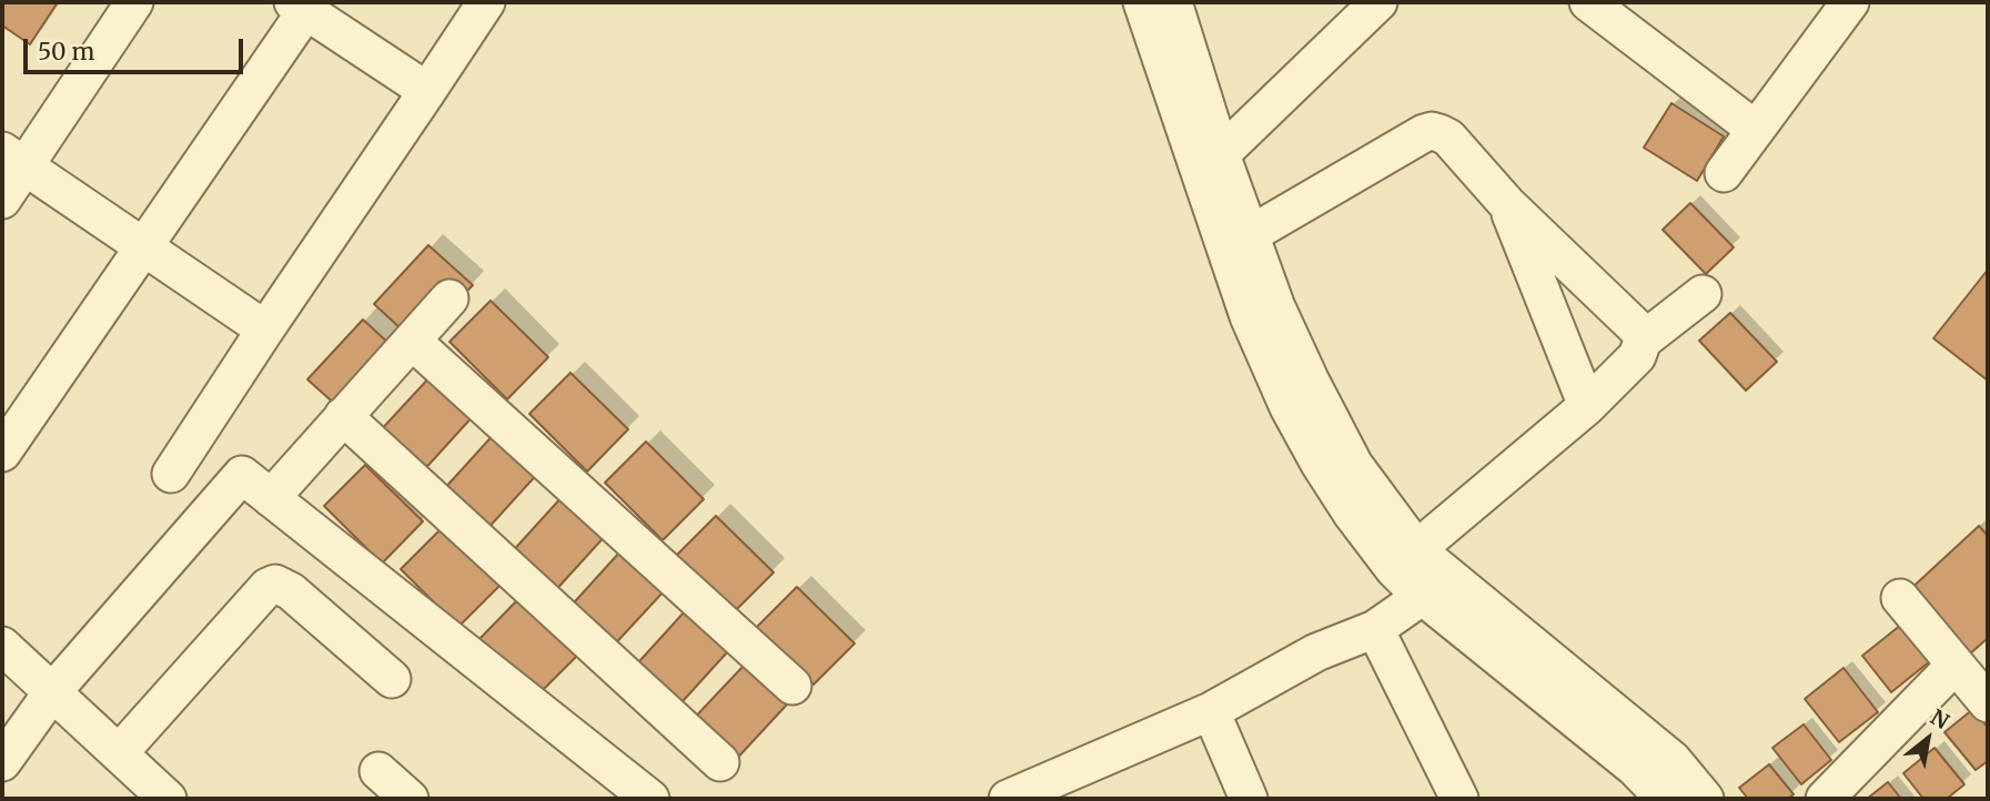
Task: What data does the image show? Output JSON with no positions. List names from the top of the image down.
{
  "scale_bar": "50 m",
  "north": "top right"
}
